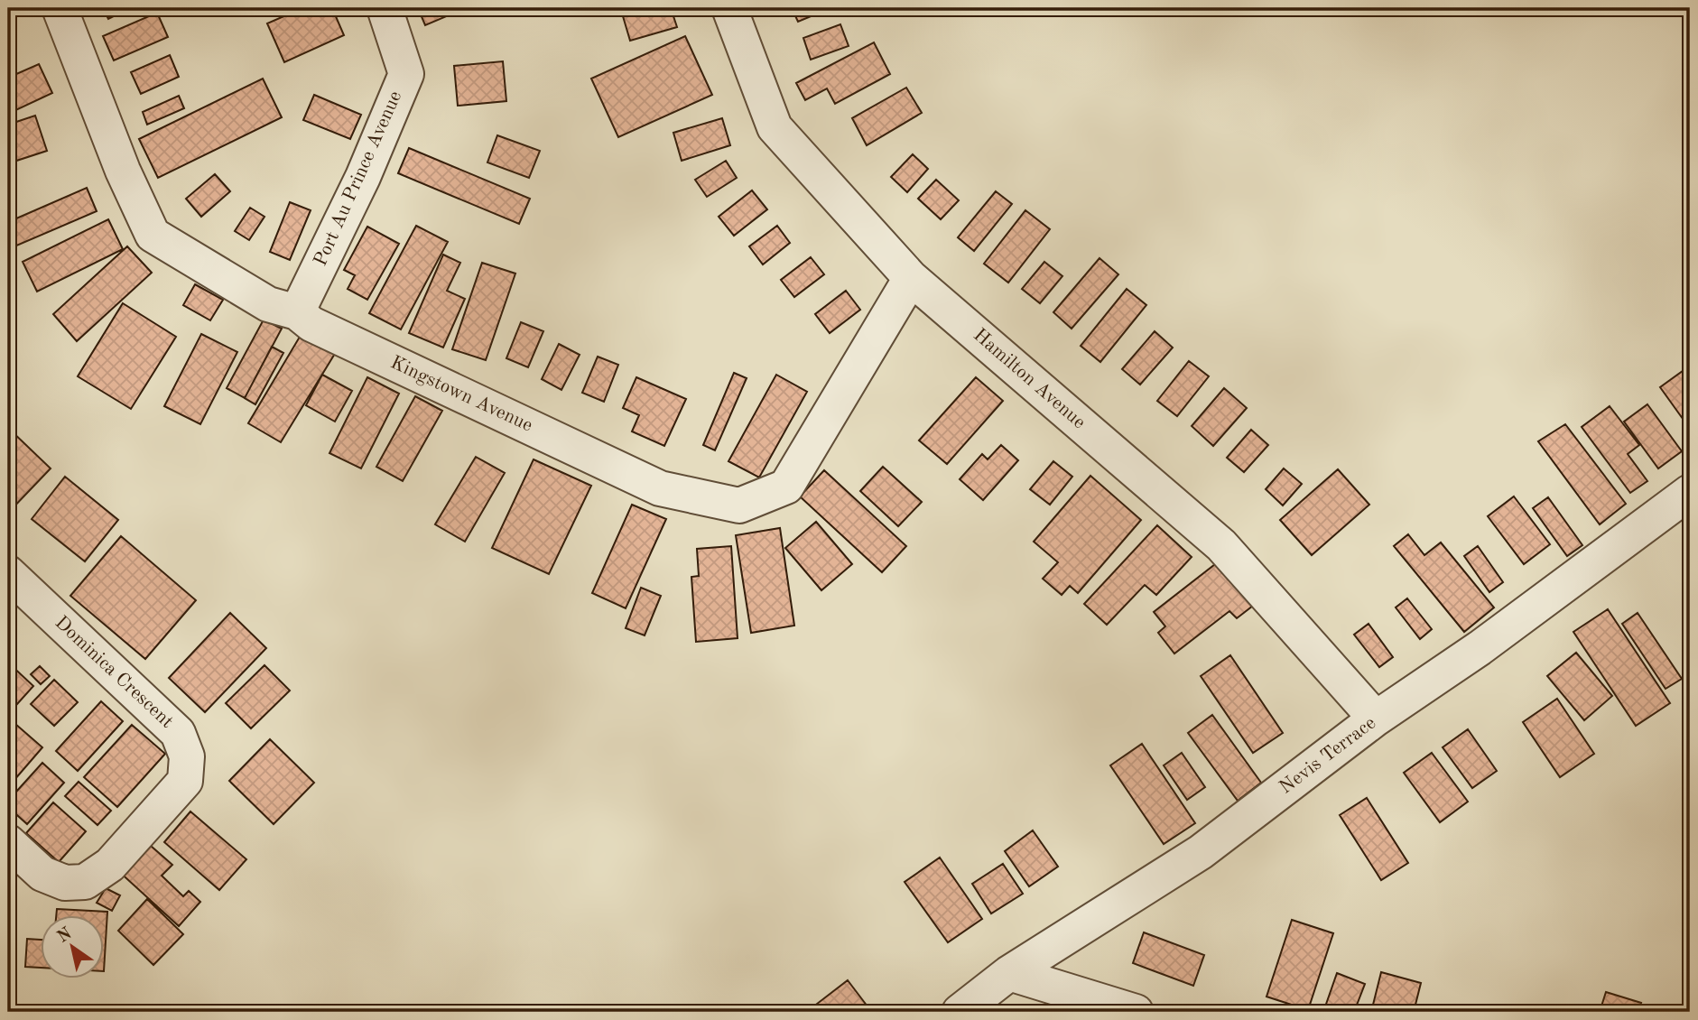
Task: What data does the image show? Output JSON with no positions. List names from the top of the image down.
{
  "streets": {
    "street": [
      "Port Au Prince Avenue",
      "Hamilton Avenue",
      "Kingstown Avenue",
      "Dominica Crescent",
      "Nevis Terrace"
    ]
  },
  "crossings": [
    ["Port Au Prince Avenue", "Kingstown Avenue"],
    ["Hamilton Avenue", "Kingstown Avenue"],
    ["Hamilton Avenue", "Nevis Terrace"]
  ],
  "north": "top left"
}
